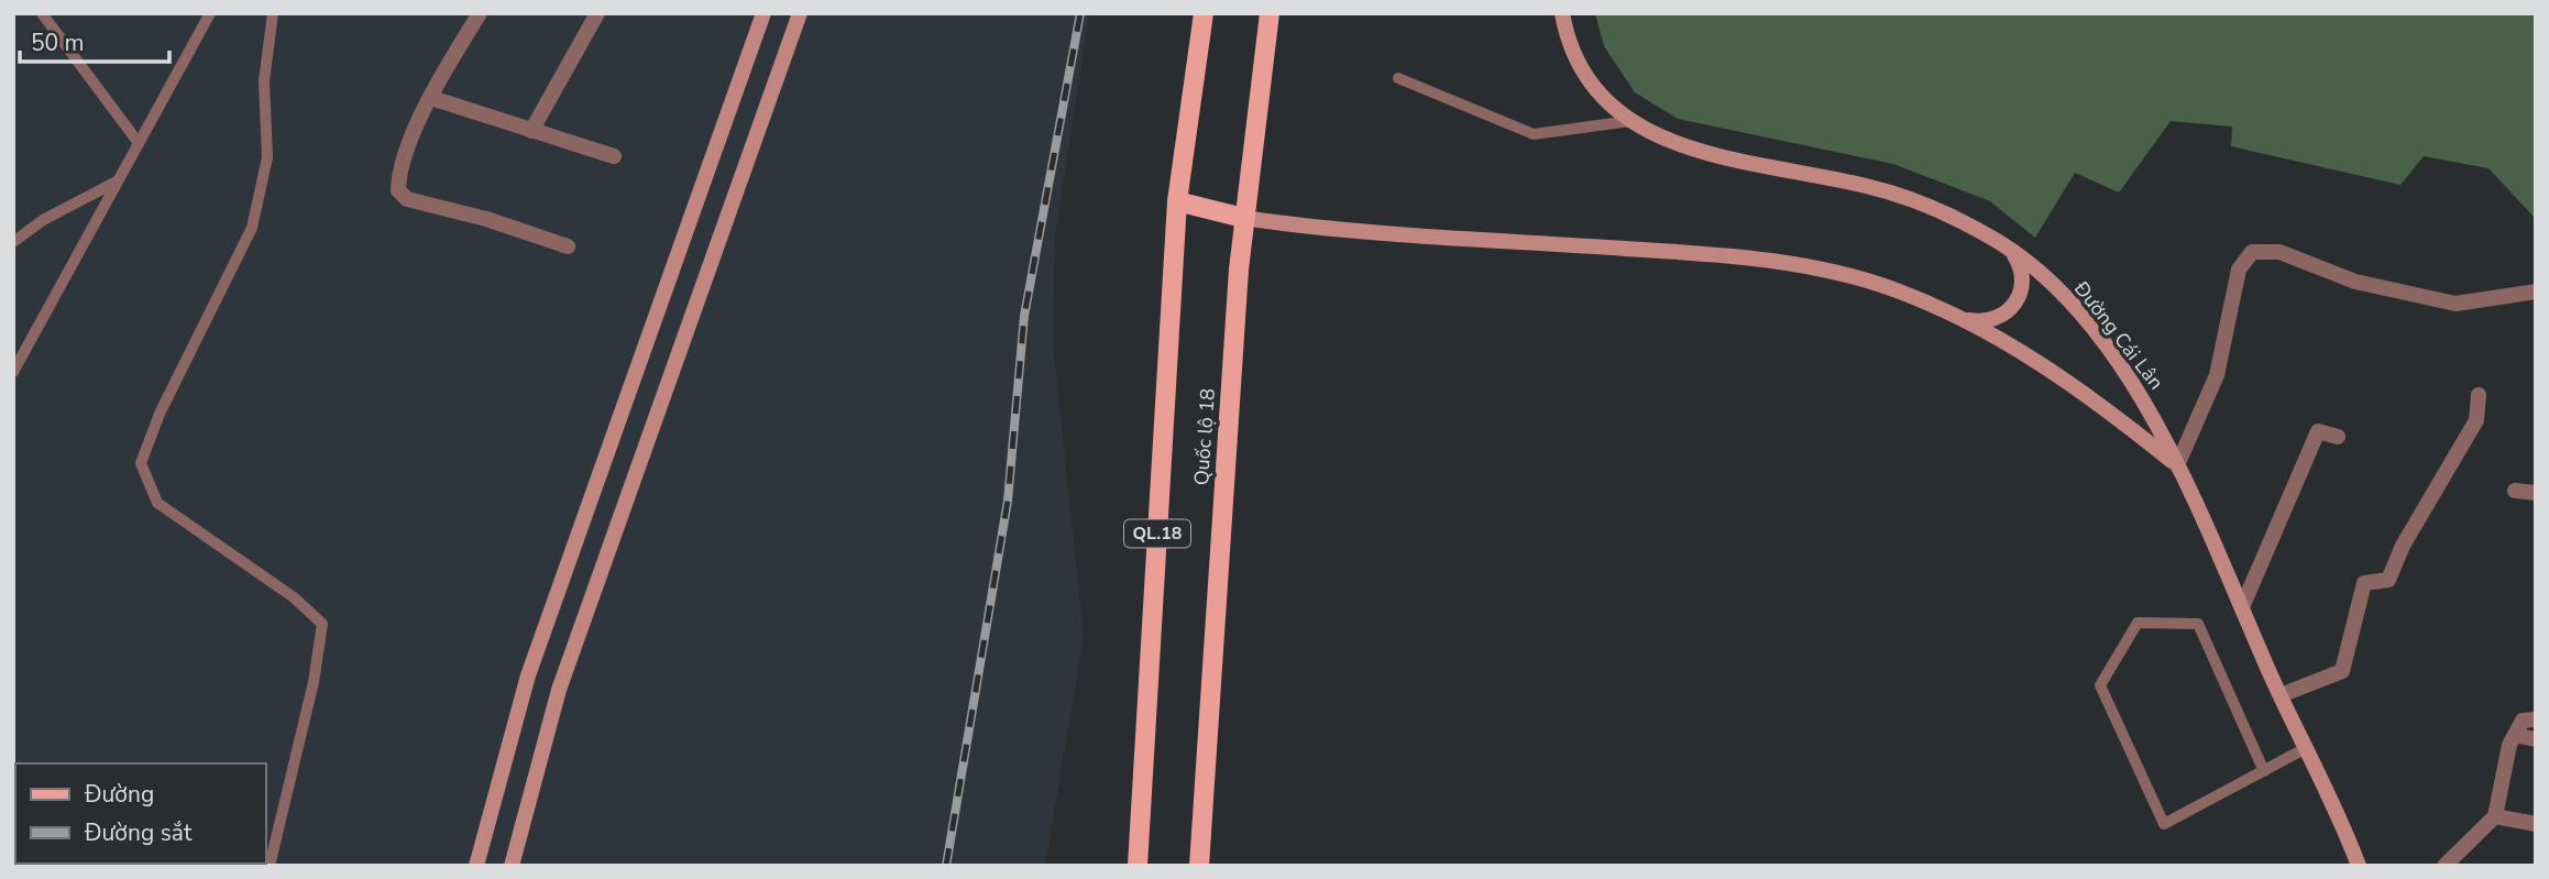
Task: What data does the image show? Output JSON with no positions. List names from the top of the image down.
{
  "streets": {
    "main road": ["Đường Cái Lân", "Quốc lộ 18", "QL.18"]
  },
  "legend": ["Đường", "Đường sắt"],
  "scale_bar": "50 m"
}
